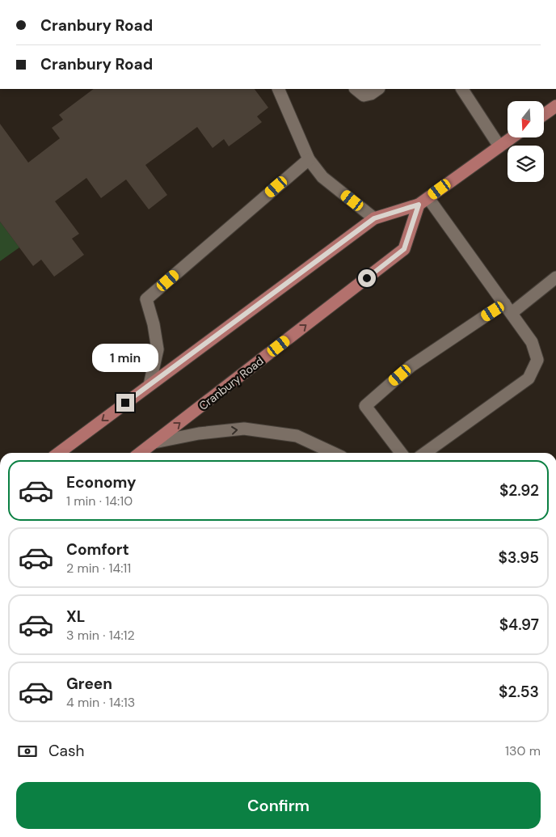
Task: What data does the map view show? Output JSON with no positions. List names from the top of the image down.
{
  "streets": {
    "main road": ["Cranbury Road"]
  },
  "north": "bottom",
  "page": {
    "banner": ["Cranbury Road", "Cranbury Road"],
    "bubble": "1 min",
    "list": [
      {
        "name": "Economy",
        "note": "1 min · 14:10",
        "value": "$2.92"
      },
      {
        "name": "Comfort",
        "note": "2 min · 14:11",
        "value": "$3.95"
      },
      {
        "name": "XL",
        "note": "3 min · 14:12",
        "value": "$4.97"
      },
      {
        "name": "Green",
        "note": "4 min · 14:13",
        "value": "$2.53"
      }
    ],
    "pay": ["Cash", "130 m"],
    "buttons": "Confirm"
  }
}
